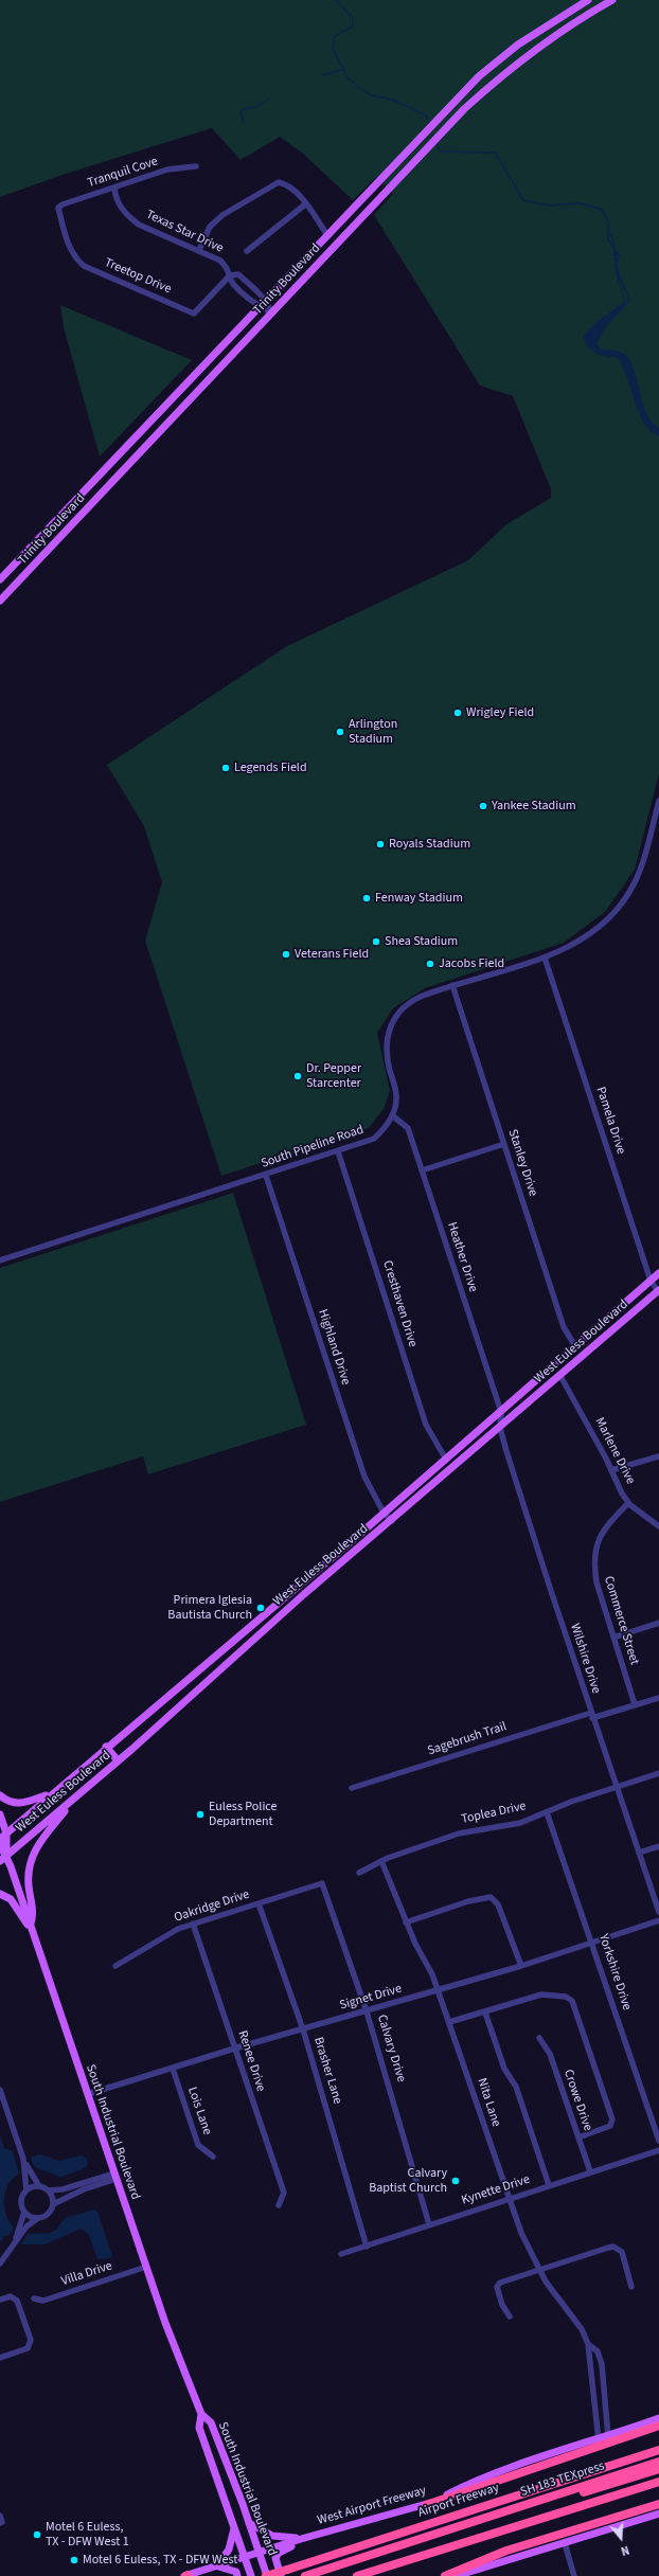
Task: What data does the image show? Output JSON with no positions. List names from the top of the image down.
{
  "streets": {
    "highway": ["SH 183 TEXpress", "Airport Freeway"],
    "main road": [
      "Trinity Boulevard",
      "West Euless Boulevard",
      "South Industrial Boulevard",
      "West Airport Freeway"
    ],
    "street": [
      "Tranquil Cove",
      "Texas Star Drive",
      "Treetop Drive",
      "Pamela Drive",
      "South Pipeline Road",
      "Stanley Drive",
      "Heather Drive",
      "Cresthaven Drive",
      "Highland Drive",
      "Marlene Drive",
      "Commerce Street",
      "Wilshire Drive",
      "Sagebrush Trail",
      "Toplea Drive",
      "Oakridge Drive",
      "Yorkshire Drive",
      "Signet Drive",
      "Calvary Drive",
      "Renee Drive",
      "Brasher Lane",
      "Crowe Drive",
      "Nita Lane",
      "Lois Lane",
      "Kynette Drive",
      "Villa Drive"
    ]
  },
  "crossings": [
    ["Tranquil Cove", "Texas Star Drive"],
    ["Tranquil Cove", "Treetop Drive"],
    ["Texas Star Drive", "Treetop Drive"],
    ["Texas Star Drive", "Trinity Boulevard"],
    ["Pamela Drive", "South Pipeline Road"],
    ["Pamela Drive", "West Euless Boulevard"],
    ["South Pipeline Road", "Stanley Drive"],
    ["South Pipeline Road", "Heather Drive"],
    ["South Pipeline Road", "Cresthaven Drive"],
    ["South Pipeline Road", "Highland Drive"],
    ["Stanley Drive", "West Euless Boulevard"],
    ["Heather Drive", "West Euless Boulevard"],
    ["Heather Drive", "Wilshire Drive"],
    ["Cresthaven Drive", "West Euless Boulevard"],
    ["West Euless Boulevard", "Highland Drive"],
    ["West Euless Boulevard", "Marlene Drive"],
    ["West Euless Boulevard", "Wilshire Drive"],
    ["West Euless Boulevard", "South Industrial Boulevard"],
    ["Marlene Drive", "Commerce Street"],
    ["Commerce Street", "Sagebrush Trail"],
    ["Wilshire Drive", "Sagebrush Trail"],
    ["Wilshire Drive", "Toplea Drive"],
    ["Toplea Drive", "Yorkshire Drive"],
    ["Toplea Drive", "Nita Lane"],
    ["Oakridge Drive", "Calvary Drive"],
    ["Oakridge Drive", "Renee Drive"],
    ["Oakridge Drive", "Brasher Lane"],
    ["Yorkshire Drive", "Signet Drive"],
    ["Signet Drive", "Calvary Drive"],
    ["Signet Drive", "Renee Drive"],
    ["Signet Drive", "Brasher Lane"],
    ["Signet Drive", "Nita Lane"],
    ["Signet Drive", "Lois Lane"],
    ["Signet Drive", "South Industrial Boulevard"],
    ["Calvary Drive", "Kynette Drive"],
    ["Brasher Lane", "Kynette Drive"],
    ["Crowe Drive", "Kynette Drive"],
    ["Nita Lane", "Kynette Drive"],
    ["Nita Lane", "West Airport Freeway"],
    ["South Industrial Boulevard", "Villa Drive"],
    ["South Industrial Boulevard", "Airport Freeway"],
    ["South Industrial Boulevard", "West Airport Freeway"]
  ],
  "places": [
    "Wrigley Field",
    "Arlington Stadium",
    "Legends Field",
    "Yankee Stadium",
    "Royals Stadium",
    "Fenway Stadium",
    "Shea Stadium",
    "Veterans Field",
    "Jacobs Field",
    "Dr. Pepper Starcenter",
    "Primera Iglesia Bautista Church",
    "Euless Police Department",
    "Calvary Baptist Church",
    "Motel 6 Euless, TX - DFW West 1",
    "Motel 6 Euless, TX - DFW West"
  ],
  "north": "bottom"
}
